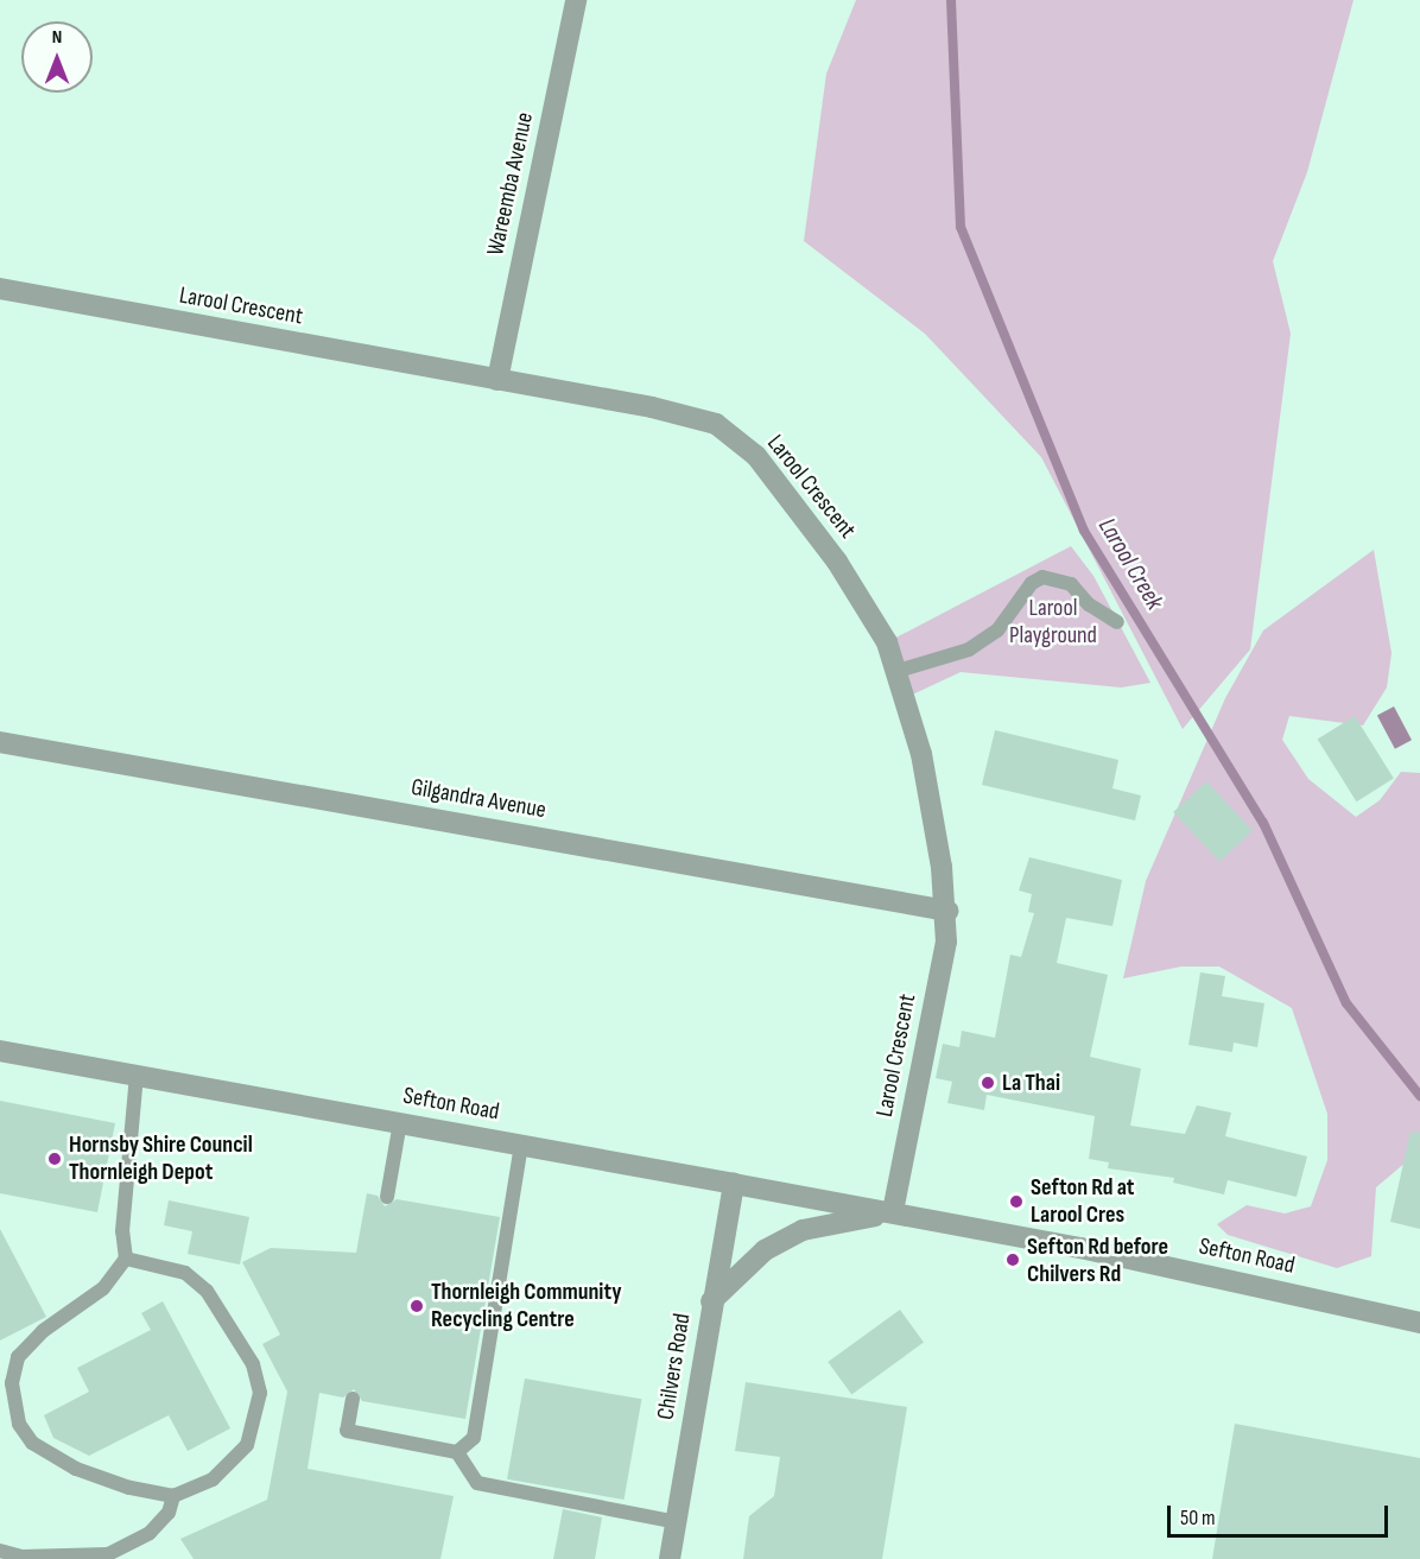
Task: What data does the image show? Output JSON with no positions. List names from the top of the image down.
{
  "streets": {
    "street": [
      "Wareemba Avenue",
      "Larool Crescent",
      "Gilgandra Avenue",
      "Sefton Road",
      "Chilvers Road"
    ]
  },
  "crossings": [
    ["Wareemba Avenue", "Larool Crescent"],
    ["Larool Crescent", "Gilgandra Avenue"],
    ["Larool Crescent", "Sefton Road"],
    ["Sefton Road", "Chilvers Road"]
  ],
  "water": ["Larool Creek"],
  "parks": ["Larool Playground"],
  "places": [
    "La Thai",
    "Hornsby Shire Council Thornleigh Depot",
    "Sefton Rd at Larool Cres",
    "Sefton Rd before Chilvers Rd",
    "Thornleigh Community Recycling Centre"
  ],
  "scale_bar": "50 m",
  "north": "top"
}
